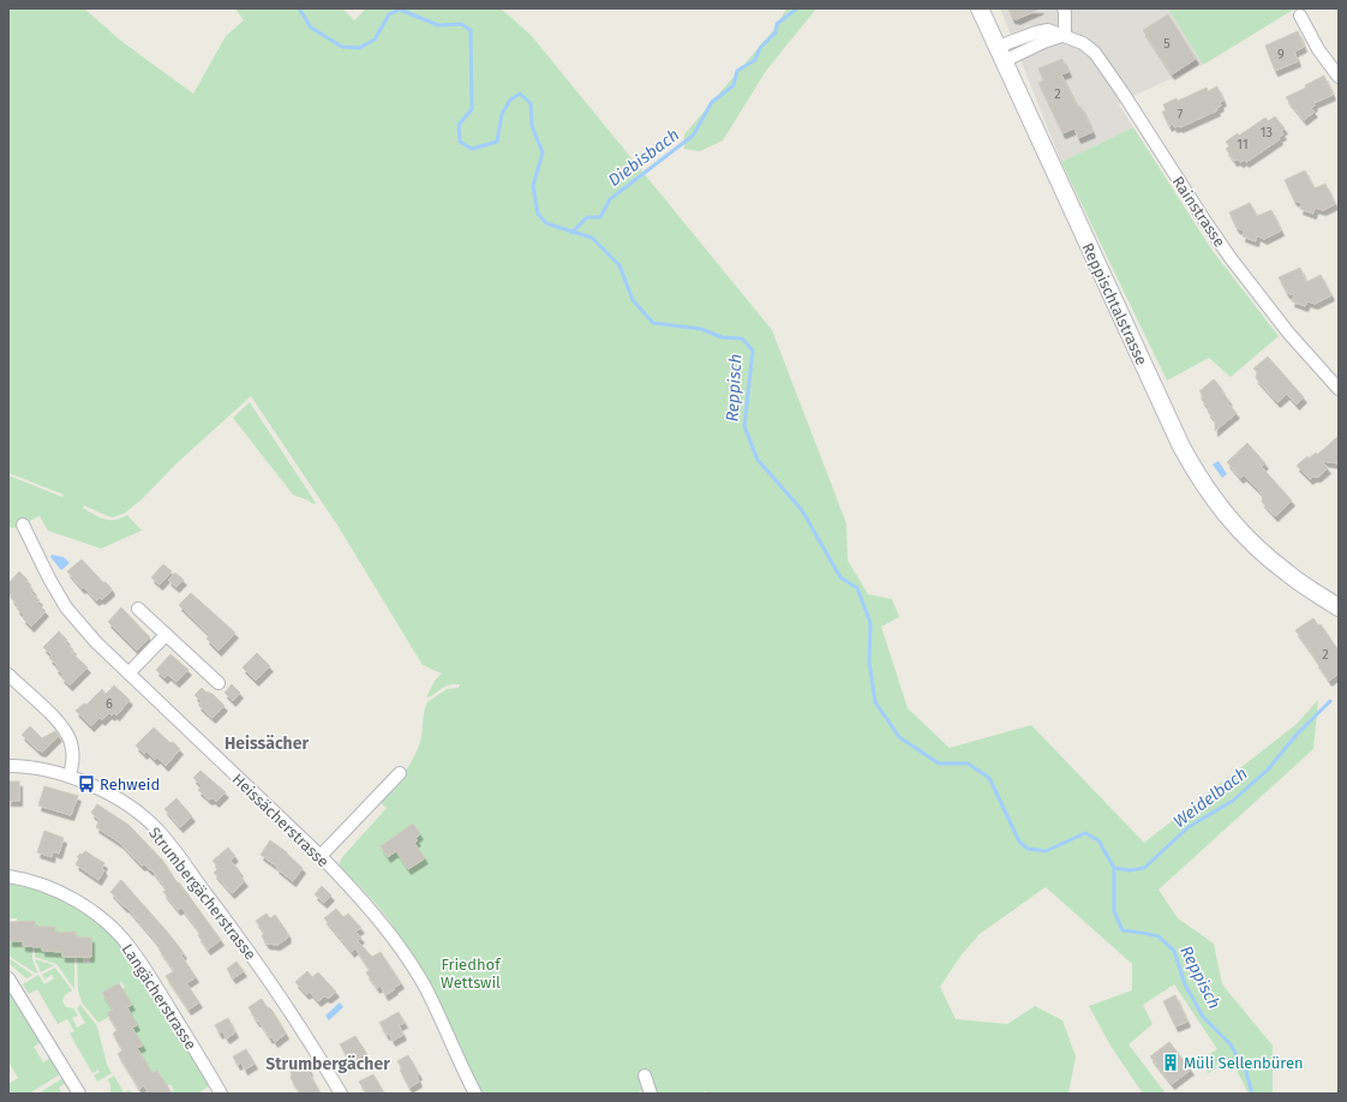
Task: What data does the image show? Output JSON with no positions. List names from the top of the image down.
{
  "streets": {
    "main road": ["Reppischtalstrasse"],
    "street": [
      "Rainstrasse",
      "Heissächerstrasse",
      "Strumbergächerstrasse",
      "Langächerstrasse"
    ]
  },
  "crossings": [
    ["Rainstrasse", "Reppischtalstrasse"]
  ],
  "districts": ["Heissächer", "Strumbergächer"],
  "water": ["Diebisbach", "Reppisch", "Weidelbach"],
  "parks": ["Friedhof Wettswil"],
  "places": {
    "bus stop": ["Rehweid"],
    "building": ["Müli Sellenbüren"]
  },
  "house_numbers": [
    "5",
    "9",
    "2",
    "7",
    "13",
    "11",
    "2",
    "6"
  ]
}
